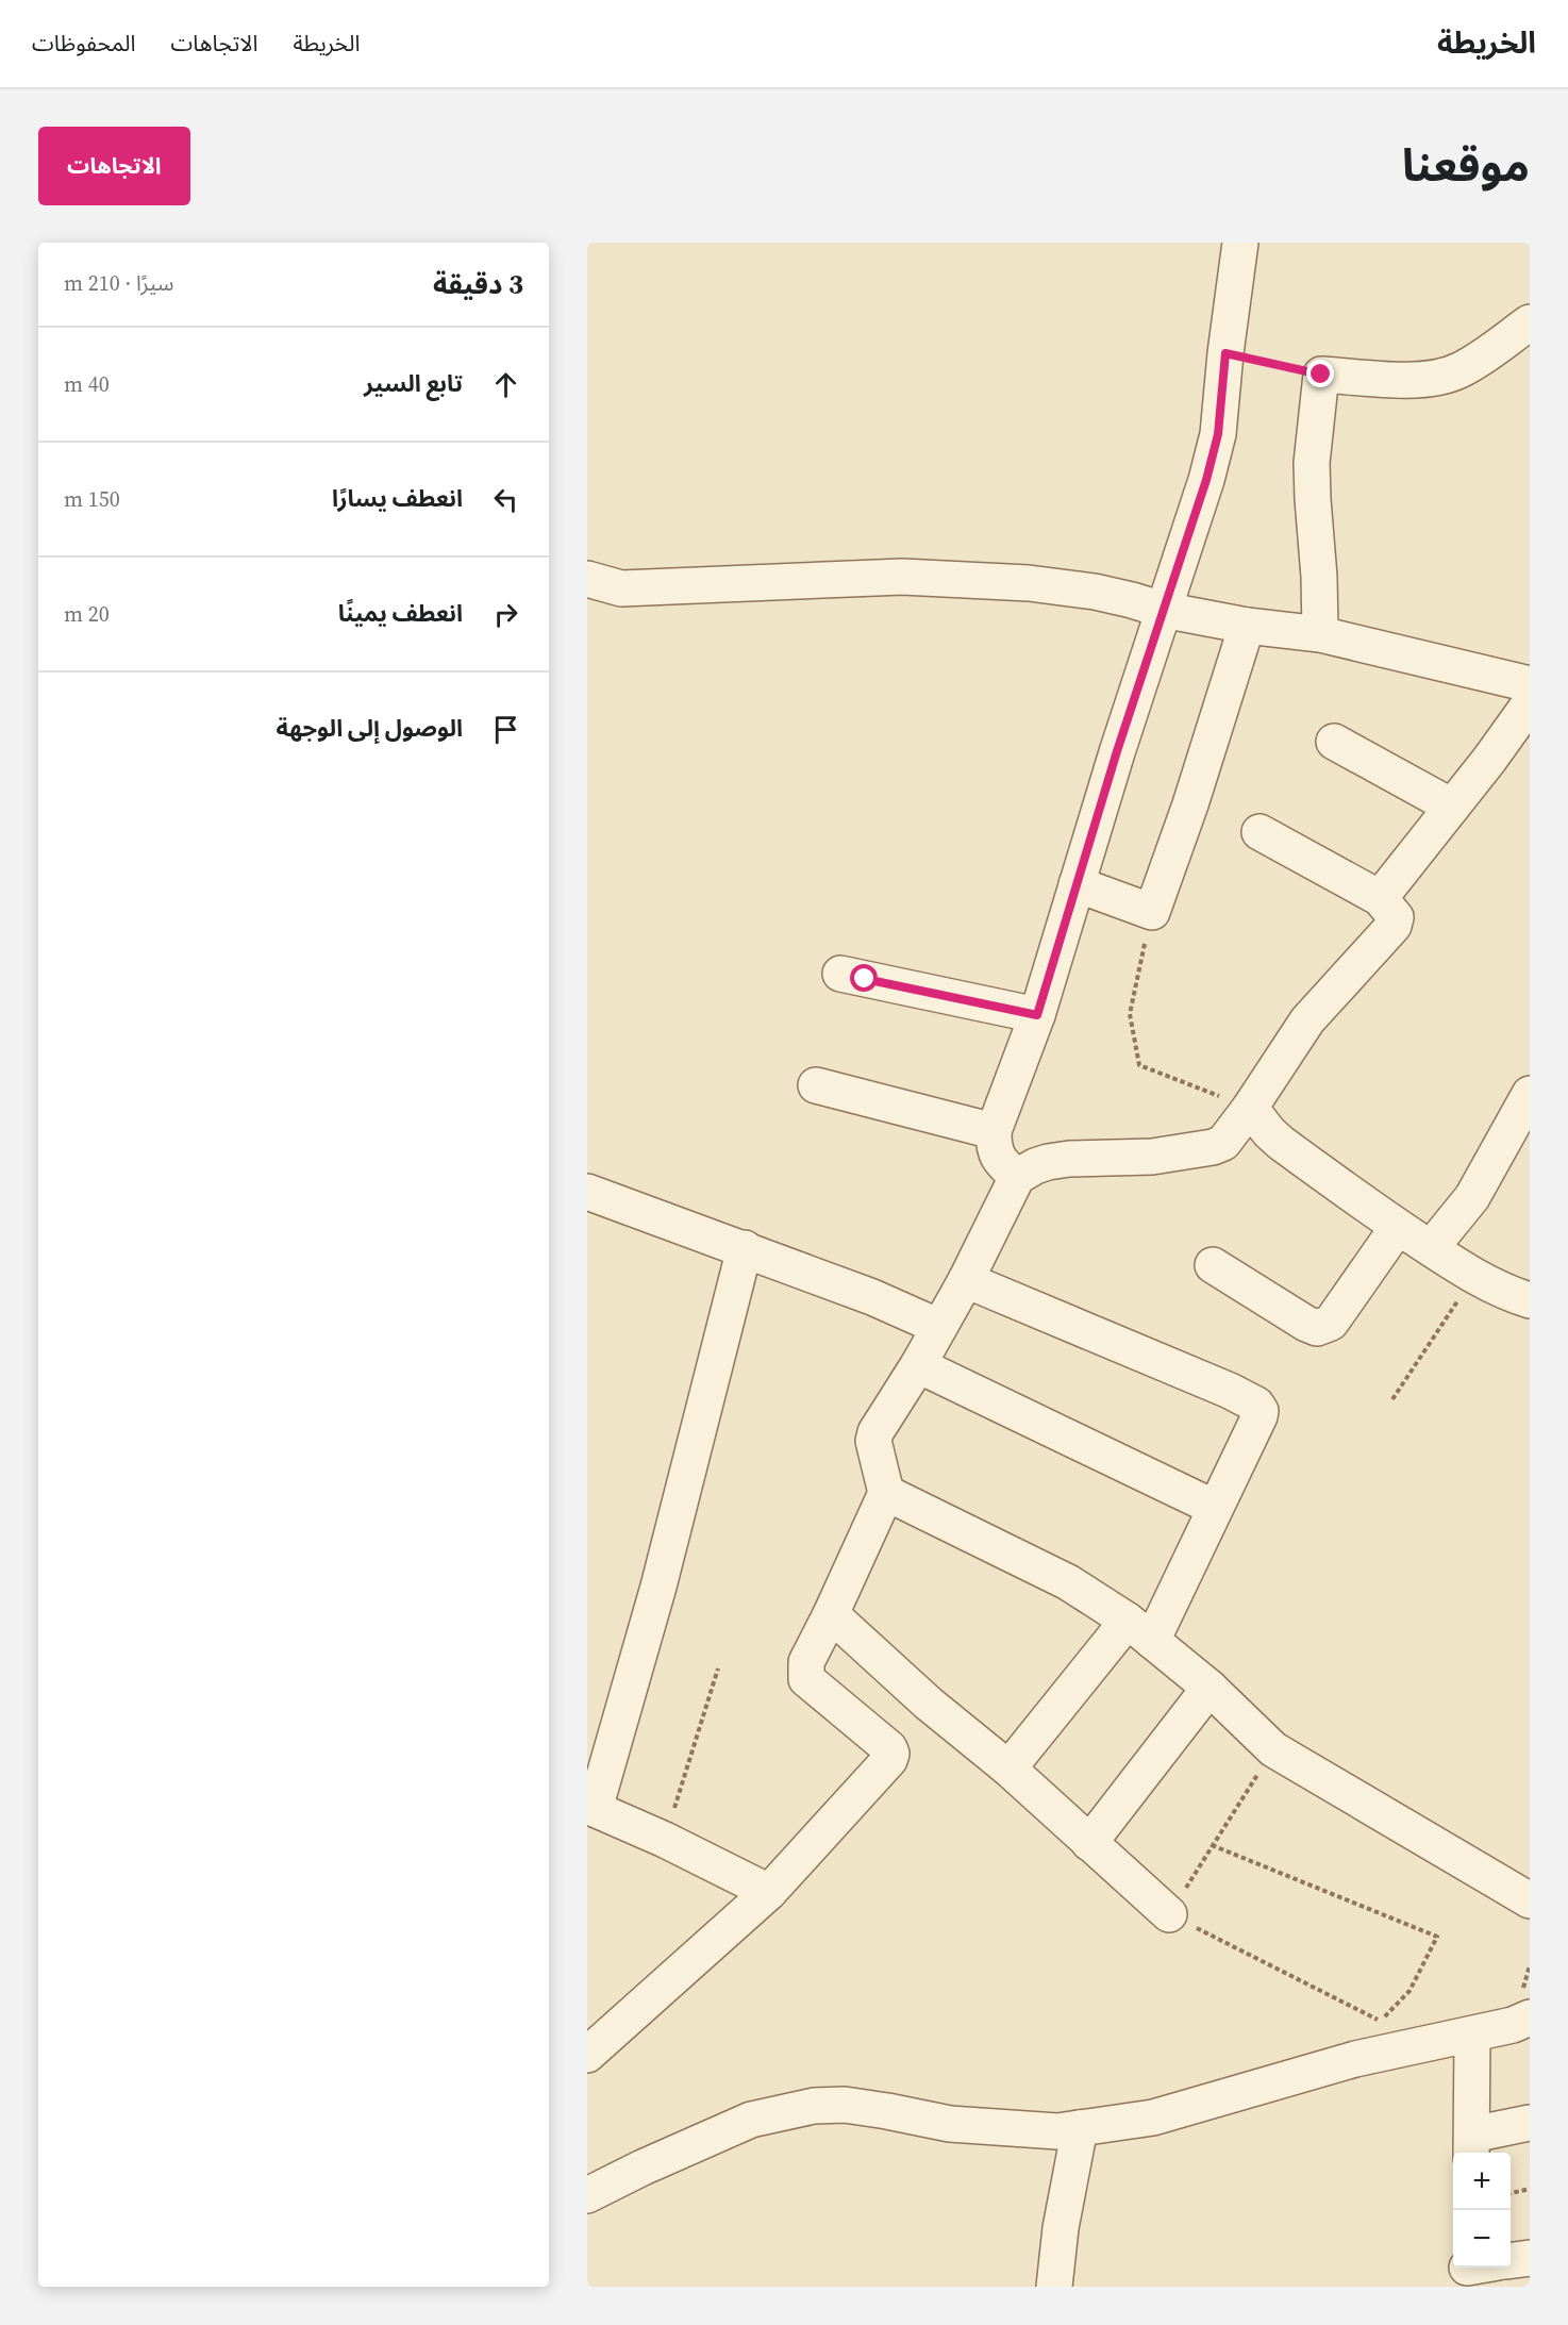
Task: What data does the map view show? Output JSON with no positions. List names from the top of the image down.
{
  "page": {
    "header": "الخريطة",
    "nav": ["الخريطة", "الاتجاهات", "المحفوظات"],
    "title": "موقعنا",
    "buttons": "الاتجاهات",
    "heading": ["3 دقيقة", "سيرًا · 210 m"],
    "list": [
      ["تابع السير", "40 m"],
      ["انعطف يسارًا", "150 m"],
      ["انعطف يمينًا", "20 m"],
      "الوصول إلى الوجهة"
    ],
    "map_buttons": ["+", "−"]
  }
}
